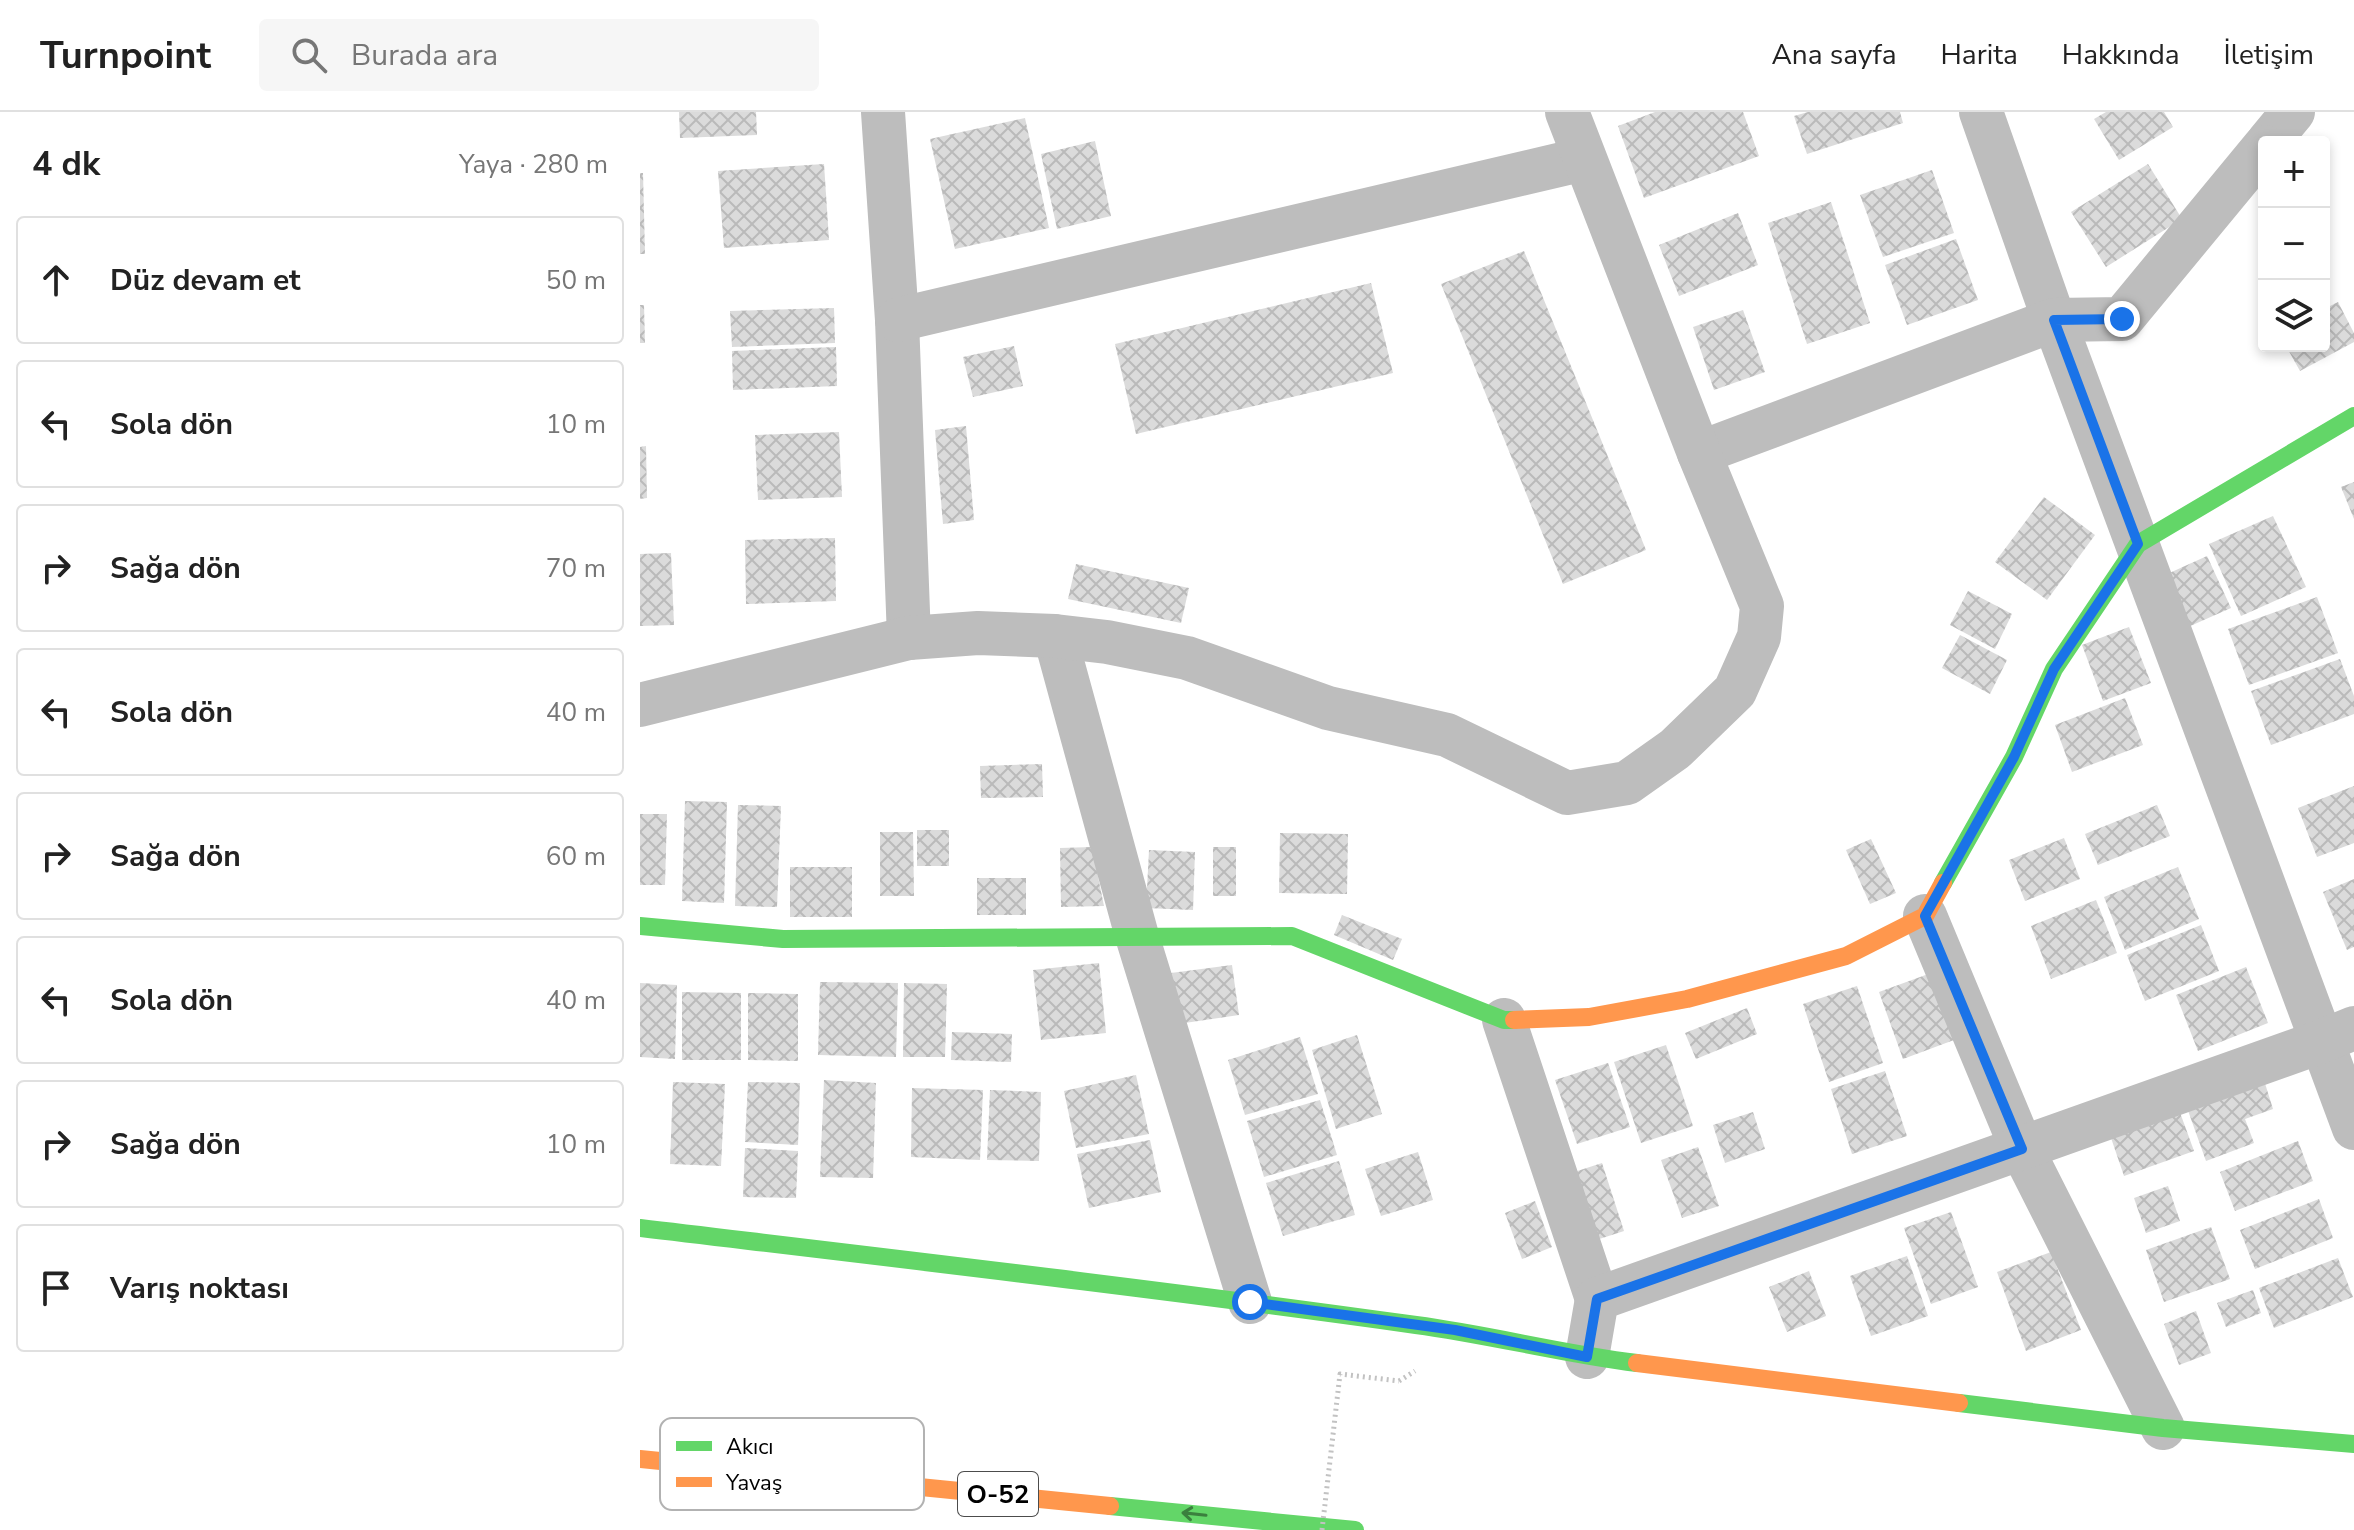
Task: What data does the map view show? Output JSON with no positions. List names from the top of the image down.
{
  "streets": {
    "main road": ["O-52"]
  },
  "legend": ["Akıcı", "Yavaş"],
  "page": {
    "header": "Turnpoint",
    "search": "Burada ara",
    "nav": [
      "Ana sayfa",
      "Harita",
      "Hakkında",
      "İletişim"
    ],
    "heading": ["4 dk", "Yaya · 280 m"],
    "map_buttons": ["+", "−"],
    "list": [
      ["Düz devam et", "50 m"],
      ["Sola dön", "10 m"],
      ["Sağa dön", "70 m"],
      ["Sola dön", "40 m"],
      ["Sağa dön", "60 m"],
      ["Sola dön", "40 m"],
      ["Sağa dön", "10 m"],
      "Varış noktası"
    ]
  }
}
